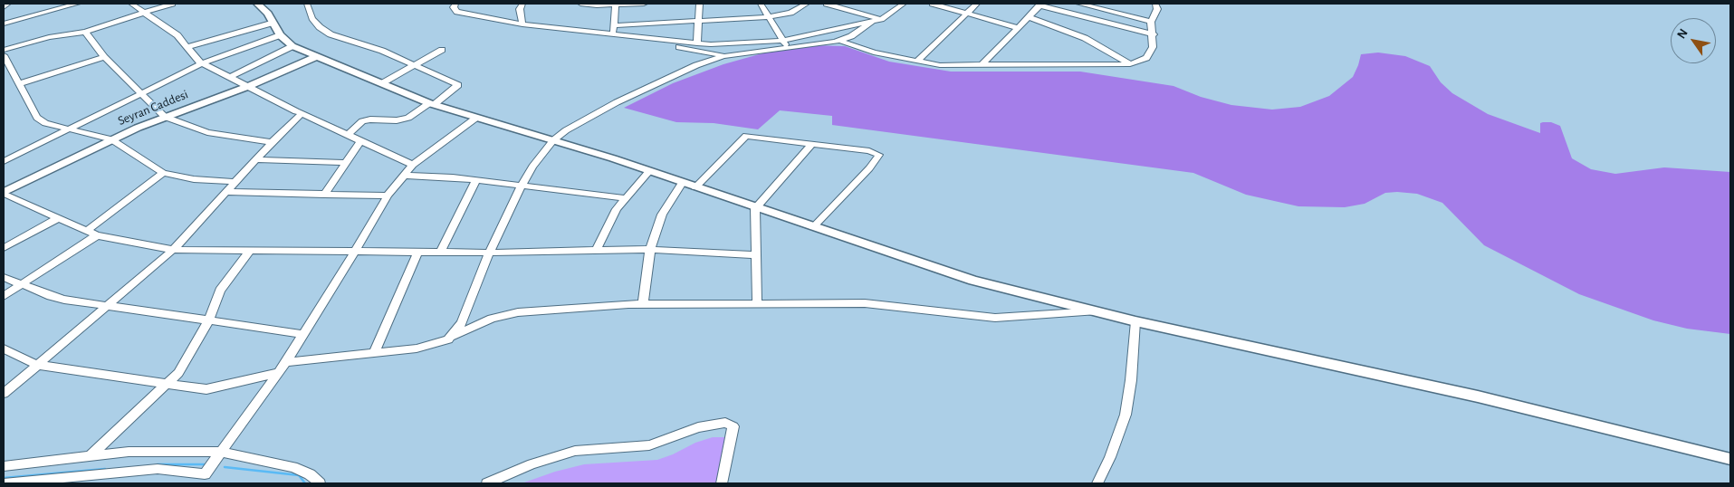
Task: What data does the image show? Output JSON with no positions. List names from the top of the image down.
{
  "streets": {
    "street": ["Seyran Caddesi"]
  },
  "north": "top left"
}
